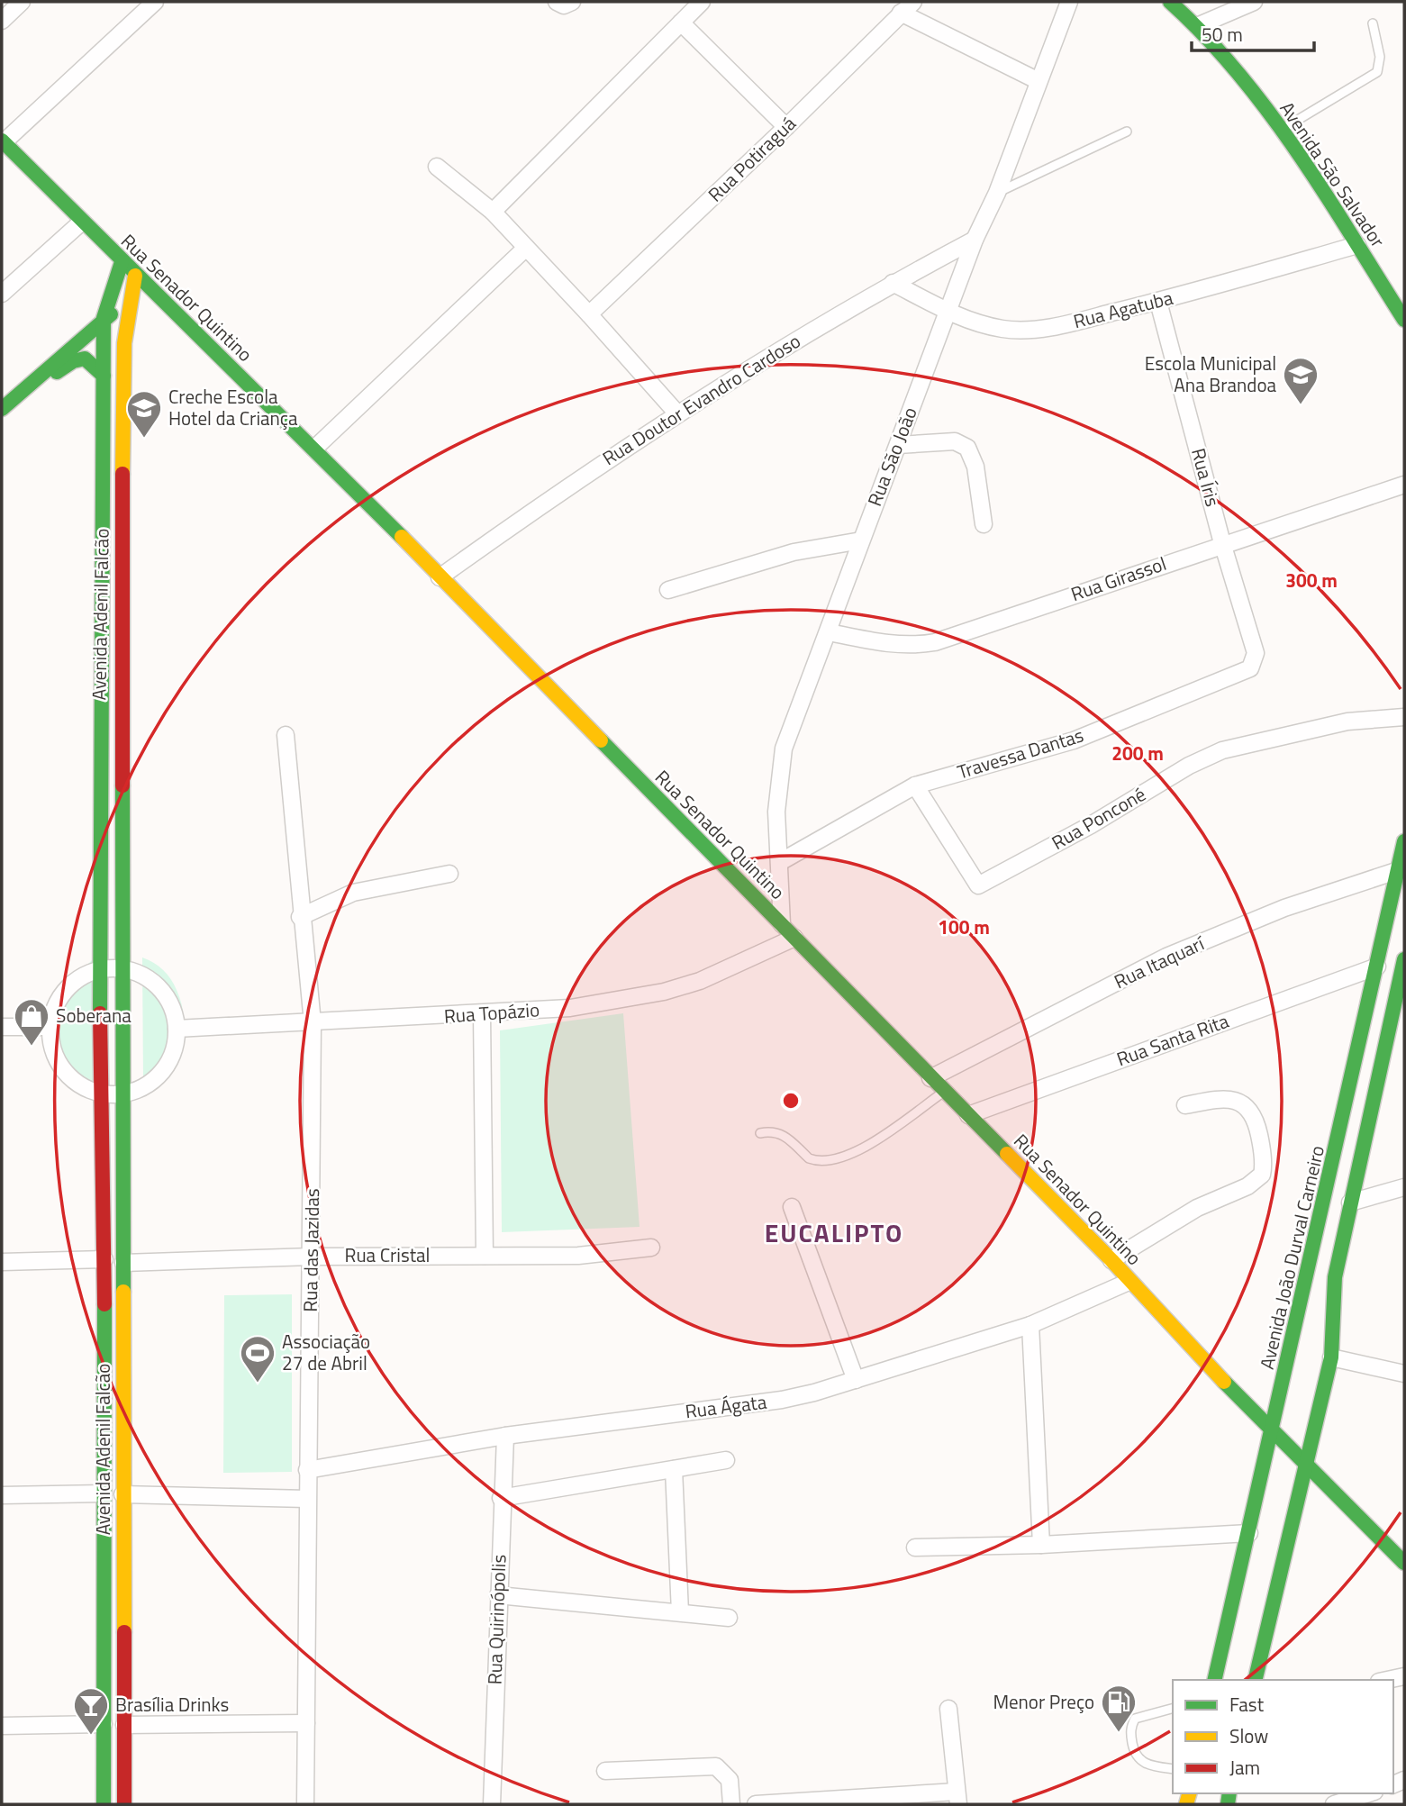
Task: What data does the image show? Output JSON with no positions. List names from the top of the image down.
{
  "streets": {
    "street": [
      "Rua Potiraguá",
      "Avenida São Salvador",
      "Rua Senador Quintino",
      "Rua Agatuba",
      "Rua Doutor Evandro Cardoso",
      "Rua São João",
      "Rua Íris",
      "Rua Girassol",
      "Avenida Adenil Falcão",
      "Travessa Dantas",
      "Rua Ponconé",
      "Rua Itaquarí",
      "Rua Topázio",
      "Rua Santa Rita",
      "Rua das Jazidas",
      "Rua Cristal",
      "Avenida João Durval Carneiro",
      "Rua Ágata",
      "Rua Quirinópolis"
    ]
  },
  "crossings": [
    ["Avenida São Salvador", "Rua Agatuba"],
    ["Rua Senador Quintino", "Rua Doutor Evandro Cardoso"],
    ["Rua Senador Quintino", "Rua São João"],
    ["Rua Senador Quintino", "Avenida Adenil Falcão"],
    ["Rua Senador Quintino", "Rua Itaquarí"],
    ["Rua Senador Quintino", "Rua Topázio"],
    ["Rua Senador Quintino", "Rua Santa Rita"],
    ["Rua Senador Quintino", "Avenida João Durval Carneiro"],
    ["Rua Senador Quintino", "Rua Ágata"],
    ["Rua Agatuba", "Rua Doutor Evandro Cardoso"],
    ["Rua Agatuba", "Rua São João"],
    ["Rua Agatuba", "Rua Íris"],
    ["Rua Doutor Evandro Cardoso", "Rua São João"],
    ["Rua São João", "Rua Girassol"],
    ["Rua São João", "Travessa Dantas"],
    ["Rua Íris", "Rua Girassol"],
    ["Rua Íris", "Travessa Dantas"],
    ["Avenida Adenil Falcão", "Rua Cristal"],
    ["Travessa Dantas", "Rua Ponconé"],
    ["Rua Itaquarí", "Avenida João Durval Carneiro"],
    ["Rua Topázio", "Rua das Jazidas"],
    ["Rua Santa Rita", "Avenida João Durval Carneiro"],
    ["Rua das Jazidas", "Rua Cristal"],
    ["Rua das Jazidas", "Rua Ágata"],
    ["Rua Ágata", "Rua Quirinópolis"]
  ],
  "districts": ["EUCALIPTO"],
  "places": {
    "school or university": ["Escola Municipal Ana Brandoa", "Creche Escola Hotel da Criança"],
    "shop": ["Soberana"],
    "sports": ["Associação 27 de Abril"],
    "fuel station": ["Menor Preço"],
    "bar": ["Brasília Drinks"]
  },
  "legend": ["Fast", "Slow", "Jam"],
  "scale_bar": "50 m",
  "rings": ["300 m", "200 m", "100 m"]
}
